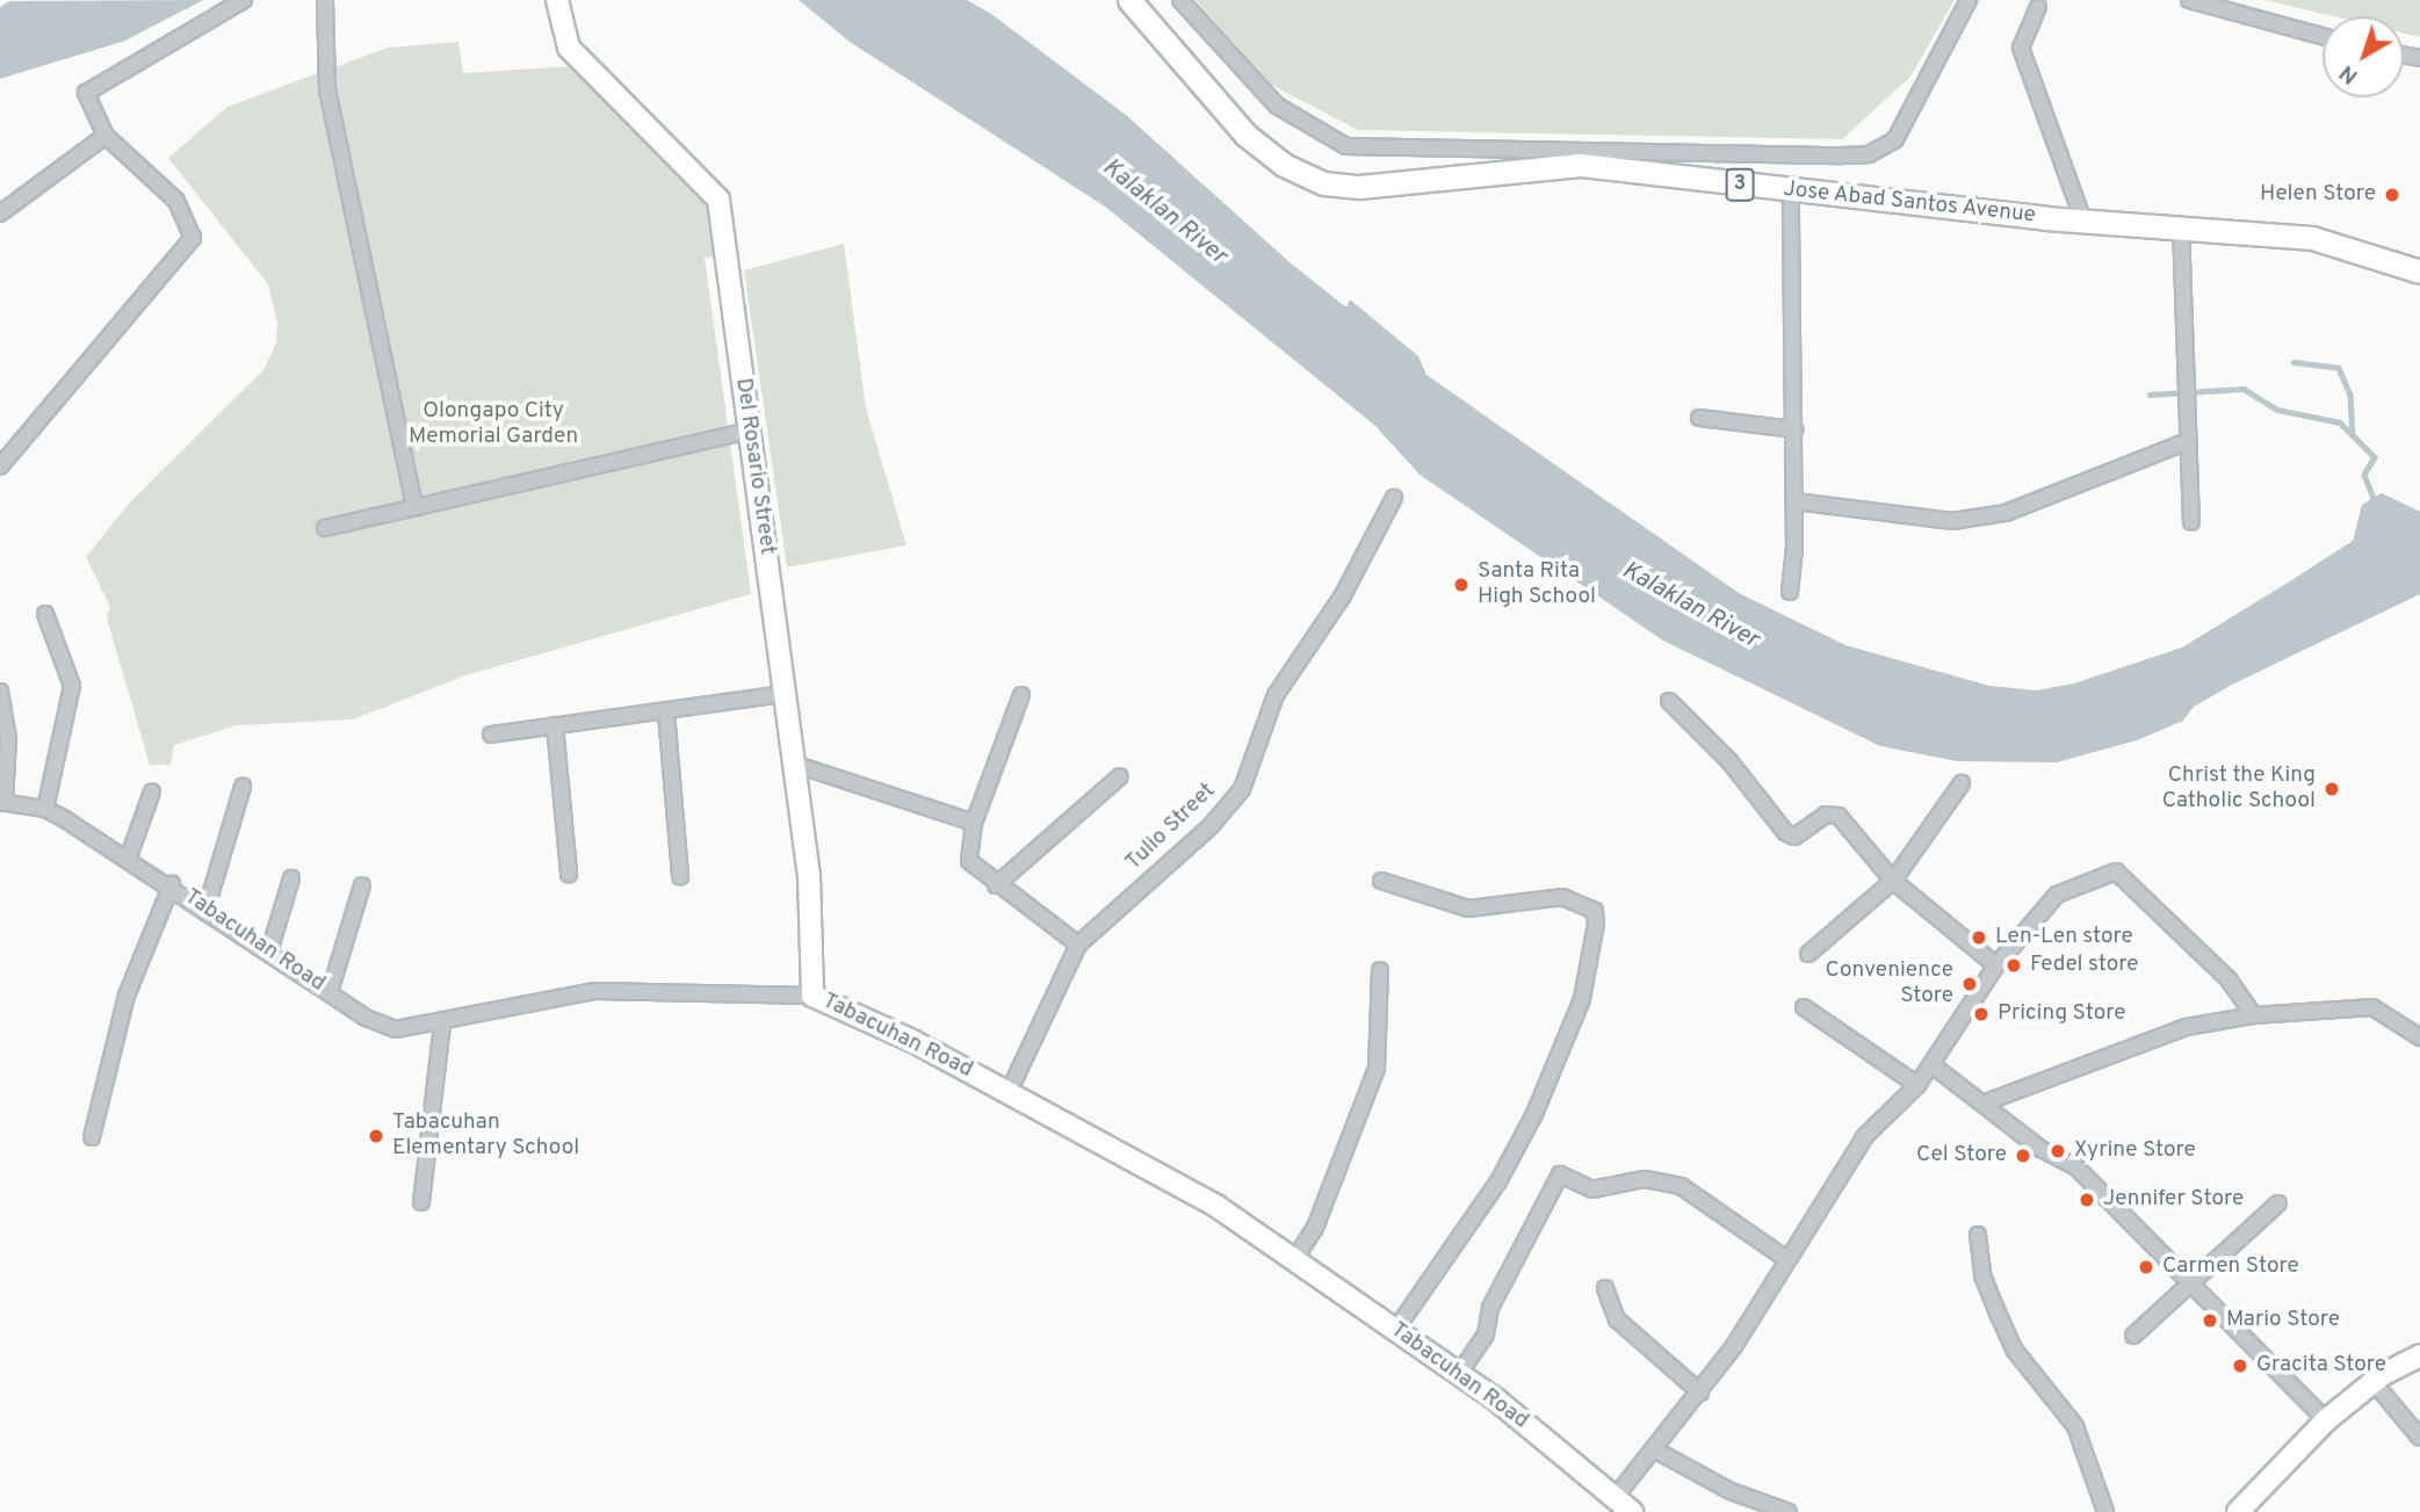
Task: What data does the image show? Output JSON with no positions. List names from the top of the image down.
{
  "streets": {
    "highway": ["3", "Jose Abad Santos Avenue"],
    "main road": ["Del Rosario Street", "Tabacuhan Road"],
    "street": ["Tulio Street"]
  },
  "crossings": [
    ["Del Rosario Street", "Tabacuhan Road"],
    ["Tulio Street", "Tabacuhan Road"]
  ],
  "water": ["Kalaklan River"],
  "parks": ["Olongapo City Memorial Garden"],
  "places": [
    "Helen Store",
    "Santa Rita High School",
    "Christ the King Catholic School",
    "Len-Len store",
    "Fedel store",
    "Convenience Store",
    "Pricing Store",
    "Tabacuhan Elementary School",
    "Xyrine Store",
    "Cel Store",
    "Jennifer Store",
    "Carmen Store",
    "Mario Store",
    "Gracita Store"
  ],
  "north": "bottom left"
}
